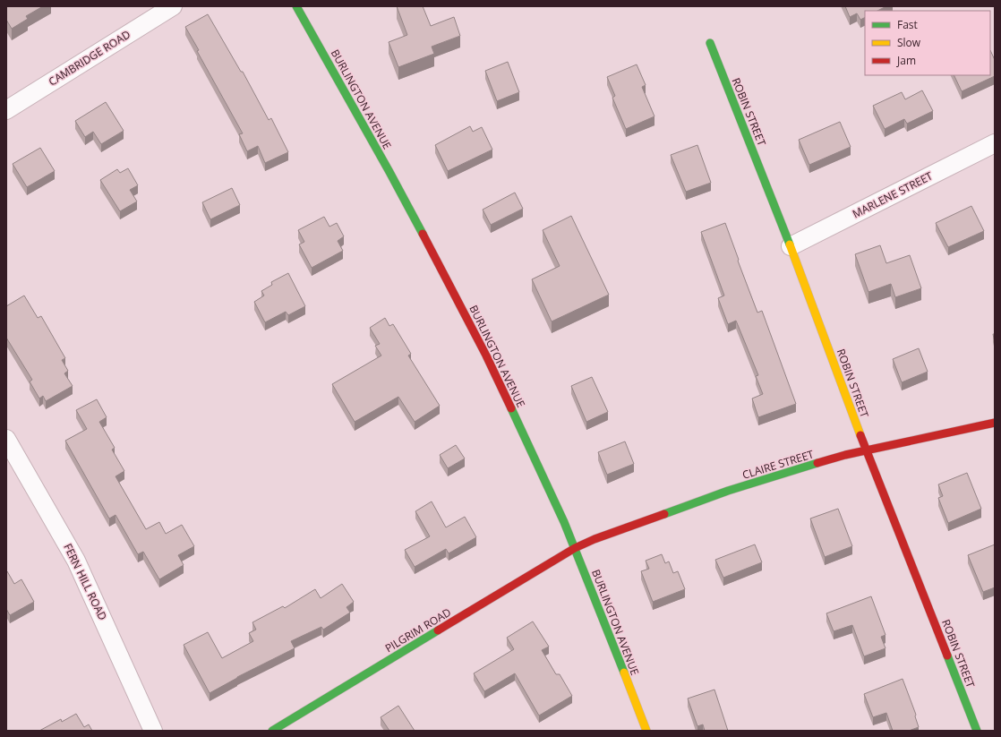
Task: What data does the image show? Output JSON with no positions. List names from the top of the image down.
{
  "streets": {
    "street": [
      "CAMBRIDGE ROAD",
      "BURLINGTON AVENUE",
      "ROBIN STREET",
      "MARLENE STREET",
      "CLAIRE STREET",
      "FERN HILL ROAD",
      "PILGRIM ROAD"
    ]
  },
  "crossings": [
    ["BURLINGTON AVENUE", "CLAIRE STREET"],
    ["BURLINGTON AVENUE", "PILGRIM ROAD"],
    ["ROBIN STREET", "MARLENE STREET"],
    ["ROBIN STREET", "CLAIRE STREET"],
    ["CLAIRE STREET", "PILGRIM ROAD"]
  ],
  "legend": ["Fast", "Slow", "Jam"]
}
